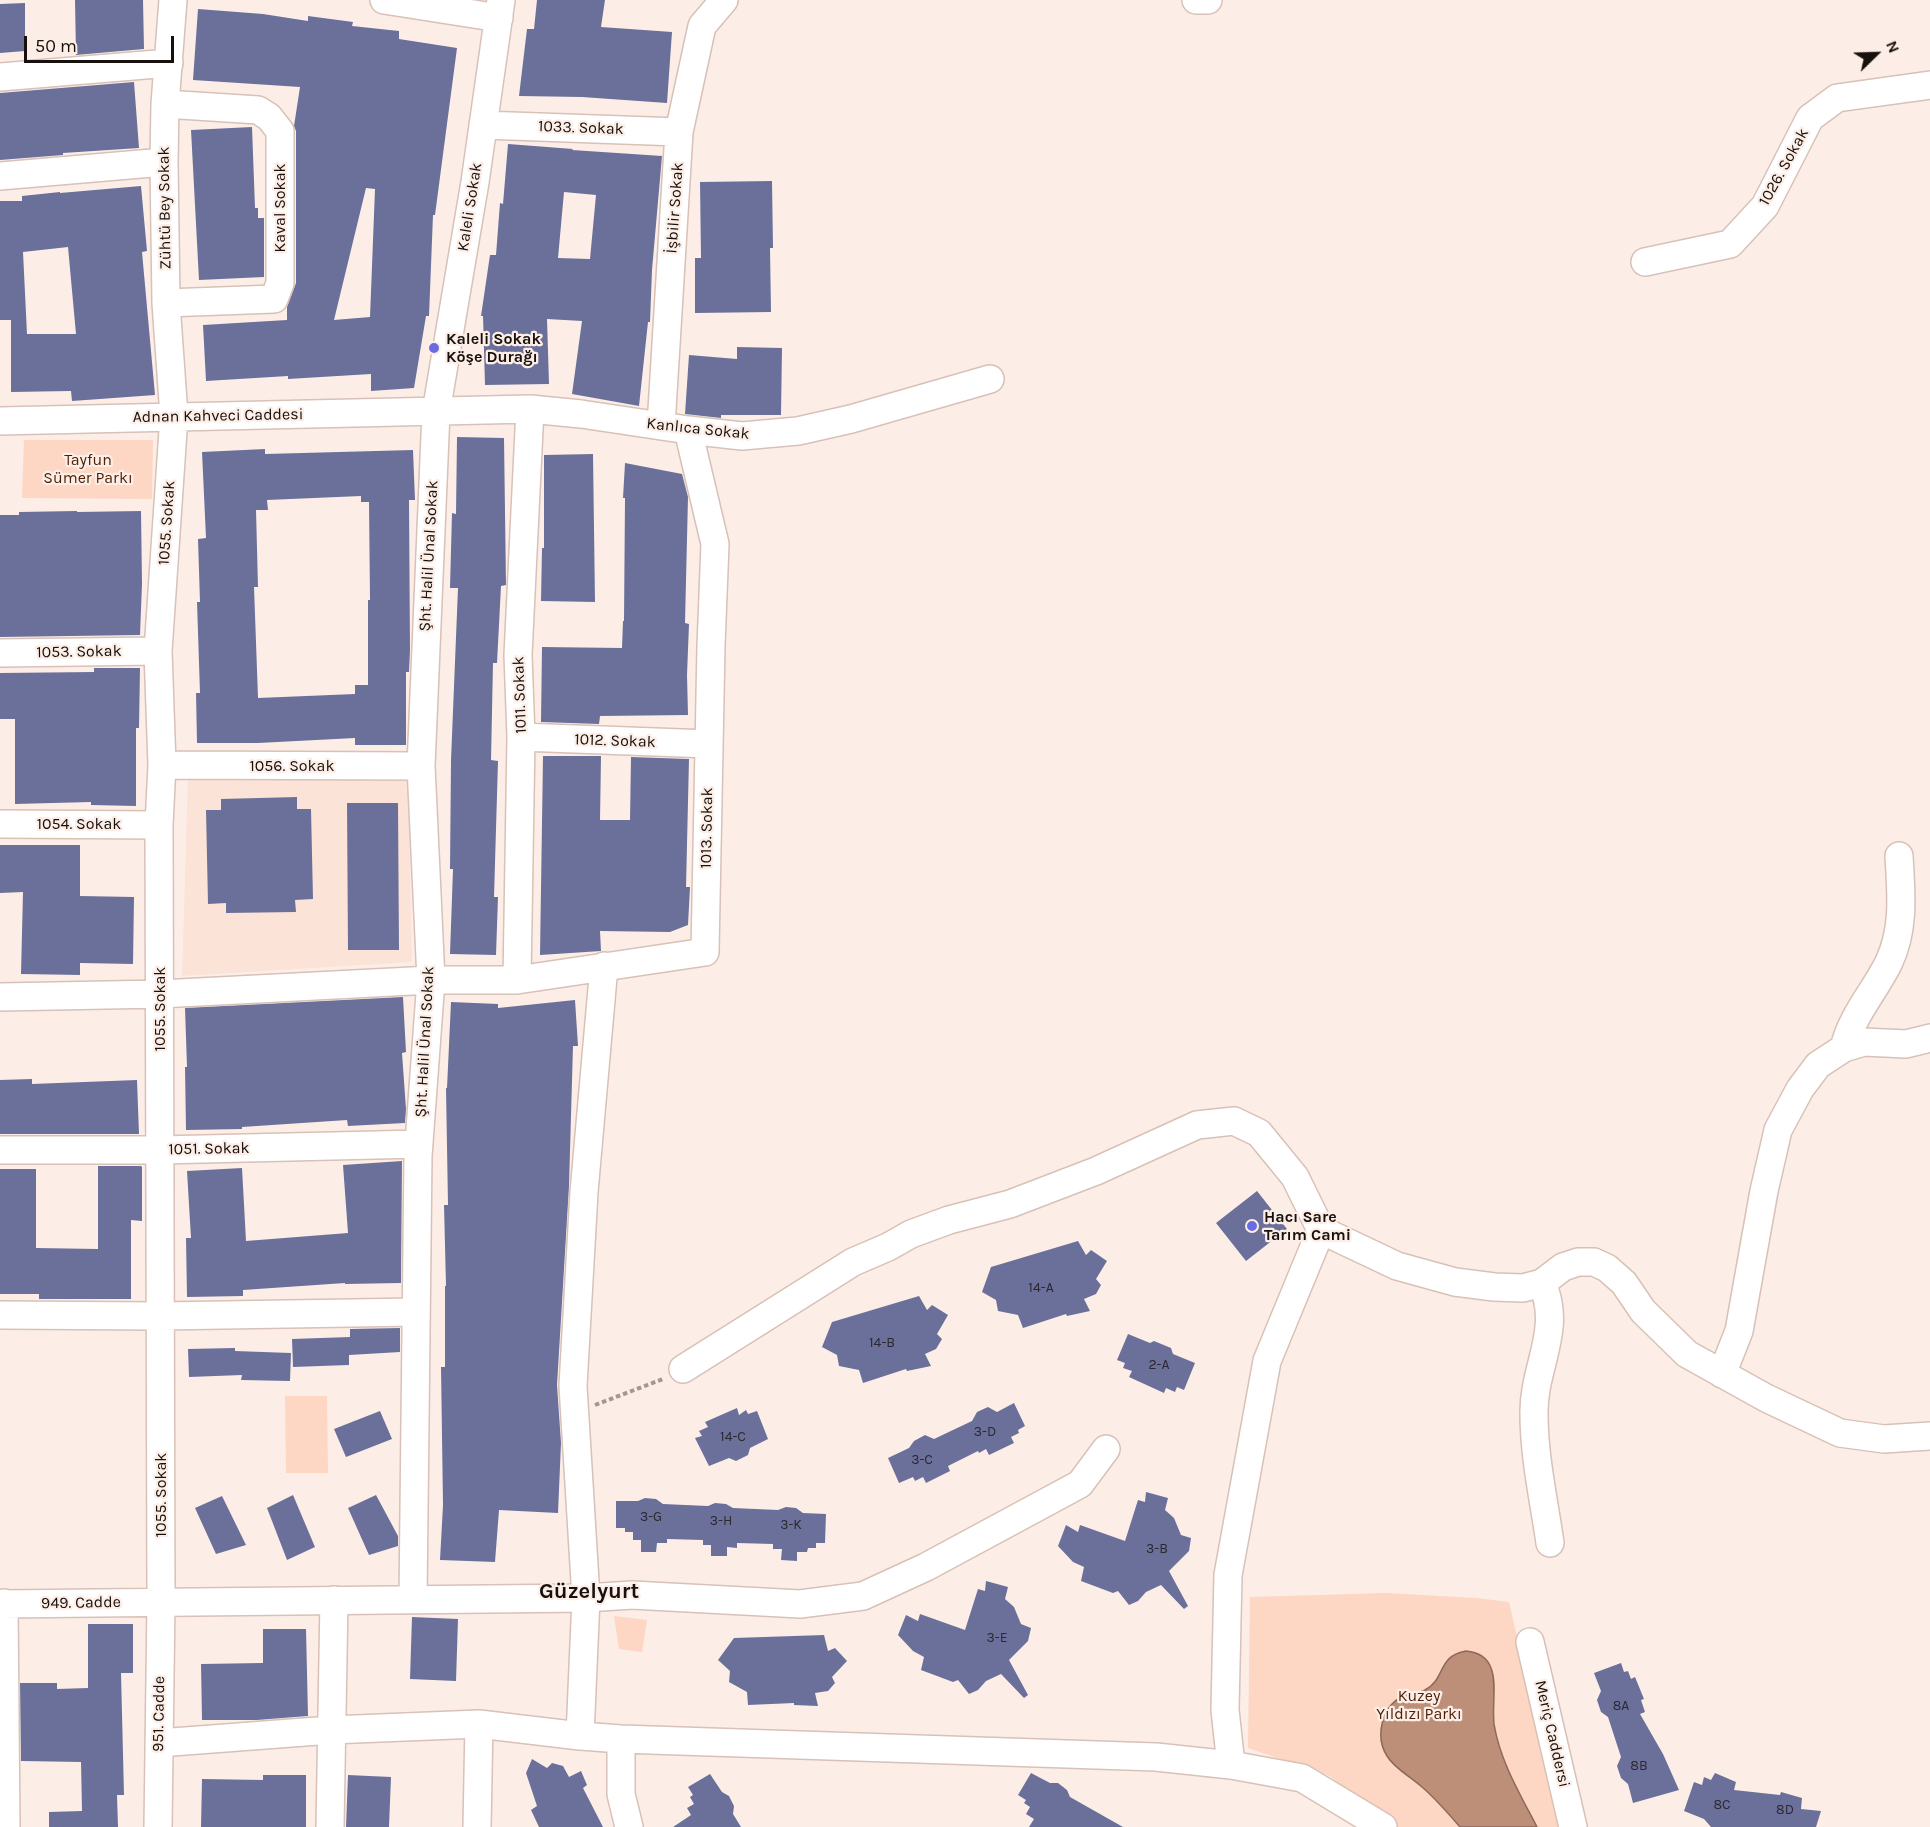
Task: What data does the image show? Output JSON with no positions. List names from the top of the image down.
{
  "streets": {
    "street": [
      "1033. Sokak",
      "1026. Sokak",
      "Kaleli Sokak",
      "Zühtü Bey Sokak",
      "Kaval Sokak",
      "İşbilir Sokak",
      "Adnan Kahveci Caddesi",
      "Kanlıca Sokak",
      "1055. Sokak",
      "Şht. Halil Ünal Sokak",
      "1053. Sokak",
      "1011. Sokak",
      "1012. Sokak",
      "1056. Sokak",
      "1054. Sokak",
      "1013. Sokak",
      "1051. Sokak",
      "949. Cadde",
      "951. Cadde",
      "Meriç Caddersi"
    ]
  },
  "crossings": [
    ["1033. Sokak", "Kaleli Sokak"],
    ["1033. Sokak", "İşbilir Sokak"],
    ["Kaleli Sokak", "Adnan Kahveci Caddesi"],
    ["Kaleli Sokak", "Kanlıca Sokak"],
    ["Kaleli Sokak", "Şht. Halil Ünal Sokak"],
    ["Zühtü Bey Sokak", "Kaval Sokak"],
    ["Zühtü Bey Sokak", "Adnan Kahveci Caddesi"],
    ["Zühtü Bey Sokak", "1055. Sokak"],
    ["İşbilir Sokak", "Kanlıca Sokak"],
    ["Adnan Kahveci Caddesi", "Kanlıca Sokak"],
    ["Adnan Kahveci Caddesi", "1055. Sokak"],
    ["Adnan Kahveci Caddesi", "Şht. Halil Ünal Sokak"],
    ["Kanlıca Sokak", "Şht. Halil Ünal Sokak"],
    ["Kanlıca Sokak", "1011. Sokak"],
    ["Kanlıca Sokak", "1013. Sokak"],
    ["1055. Sokak", "1053. Sokak"],
    ["1055. Sokak", "1056. Sokak"],
    ["1055. Sokak", "1054. Sokak"],
    ["1055. Sokak", "1013. Sokak"],
    ["1055. Sokak", "1051. Sokak"],
    ["1055. Sokak", "949. Cadde"],
    ["1055. Sokak", "951. Cadde"],
    ["Şht. Halil Ünal Sokak", "1056. Sokak"],
    ["Şht. Halil Ünal Sokak", "1013. Sokak"],
    ["Şht. Halil Ünal Sokak", "1051. Sokak"],
    ["Şht. Halil Ünal Sokak", "949. Cadde"],
    ["1011. Sokak", "1012. Sokak"],
    ["1011. Sokak", "1013. Sokak"],
    ["1012. Sokak", "1013. Sokak"],
    ["949. Cadde", "951. Cadde"]
  ],
  "districts": ["Güzelyurt"],
  "parks": ["Tayfun Sümer Parkı", "Kuzey Yıldızı Parkı"],
  "places": ["Kaleli Sokak Köşe Durağı", "Hacı Sare Tarım Cami"],
  "house_numbers": [
    "14-A",
    "14-B",
    "2-A",
    "3-D",
    "14-C",
    "3-C",
    "3-G",
    "3-H",
    "3-K",
    "3-B",
    "3-E",
    "8A",
    "8B",
    "8C",
    "8D"
  ],
  "scale_bar": "50 m",
  "north": "top right"
}
